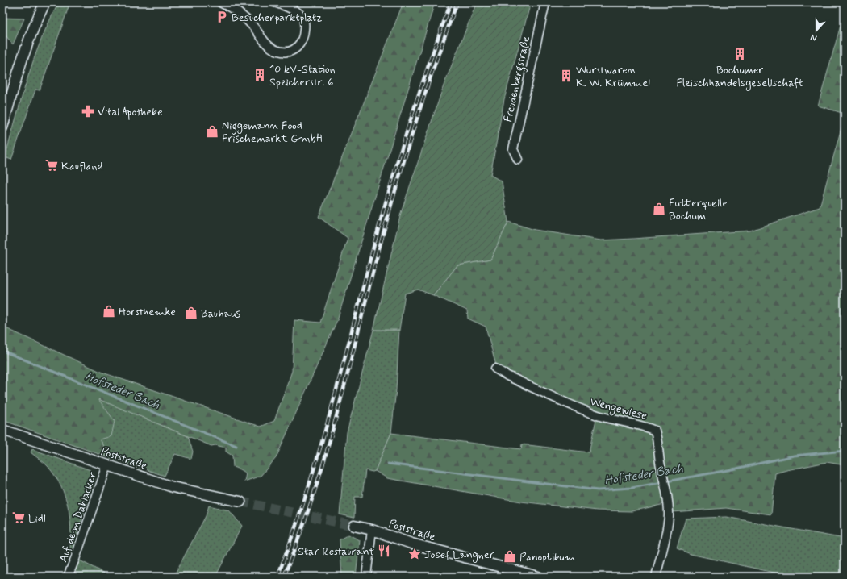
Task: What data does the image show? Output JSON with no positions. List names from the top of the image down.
{
  "streets": {
    "street": [
      "Freudenbergstraße",
      "Wengewiese",
      "Poststraße",
      "Auf dem Dahlacker"
    ]
  },
  "crossings": [
    ["Poststraße", "Auf dem Dahlacker"]
  ],
  "water": ["Hofsteder Bach"],
  "places": {
    "parking": ["Besucherparktplatz"],
    "building": ["Bochumer Fleischhandelsgesellschaft", "10 kV-Station Speicherstr. 6", "Wurstwaren K. W. Krümmel"],
    "pharmacy": ["Vital Apotheke"],
    "shop": [
      "Niggemann Food Frischemarkt GmbH",
      "Futterquelle Bochum",
      "Horsthemke",
      "Bauhaus",
      "Panoptikum"
    ],
    "supermarket": ["Kaufland", "Lidl"],
    "restaurant": ["Star Restaurant"],
    "place": ["Josef Langner"]
  },
  "north": "bottom"
}
